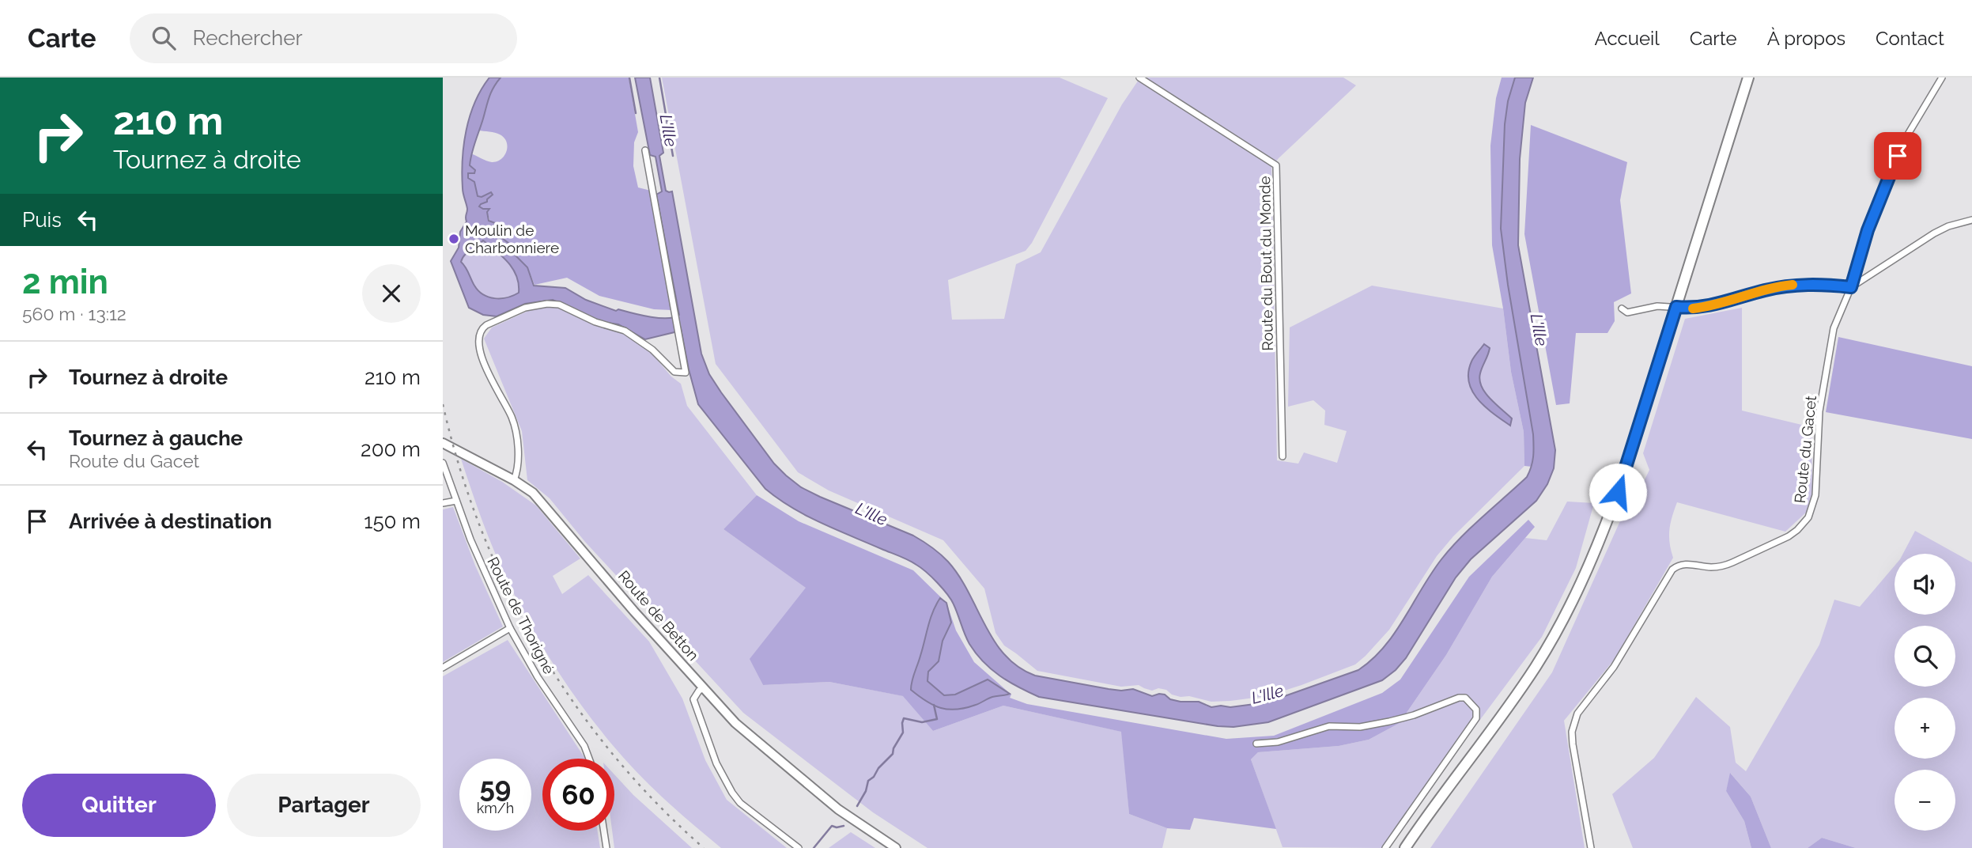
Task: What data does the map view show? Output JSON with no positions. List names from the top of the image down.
{
  "streets": {
    "main road": ["Route de Betton"],
    "street": ["Route du Bout du Monde", "Route du Gacet", "Route de Thorigné"]
  },
  "water": ["L'Ille"],
  "places": ["Moulin de Charbonniere"],
  "page": {
    "header": "Carte",
    "search": "Rechercher",
    "nav": [
      "Accueil",
      "Carte",
      "À propos",
      "Contact"
    ],
    "turn": ["210 m", "Tournez à droite"],
    "then": "Puis",
    "heading": ["2 min", "560 m · 13:12"],
    "list": [
      {
        "name": "Tournez à droite",
        "value": "210 m"
      },
      {
        "name": "Tournez à gauche",
        "note": "Route du Gacet",
        "value": "200 m"
      },
      {
        "name": "Arrivée à destination",
        "value": "150 m"
      }
    ],
    "map_buttons": ["+", "−"],
    "speed": "59 km/h",
    "limit": "60",
    "buttons": ["Quitter", "Partager"]
  }
}
